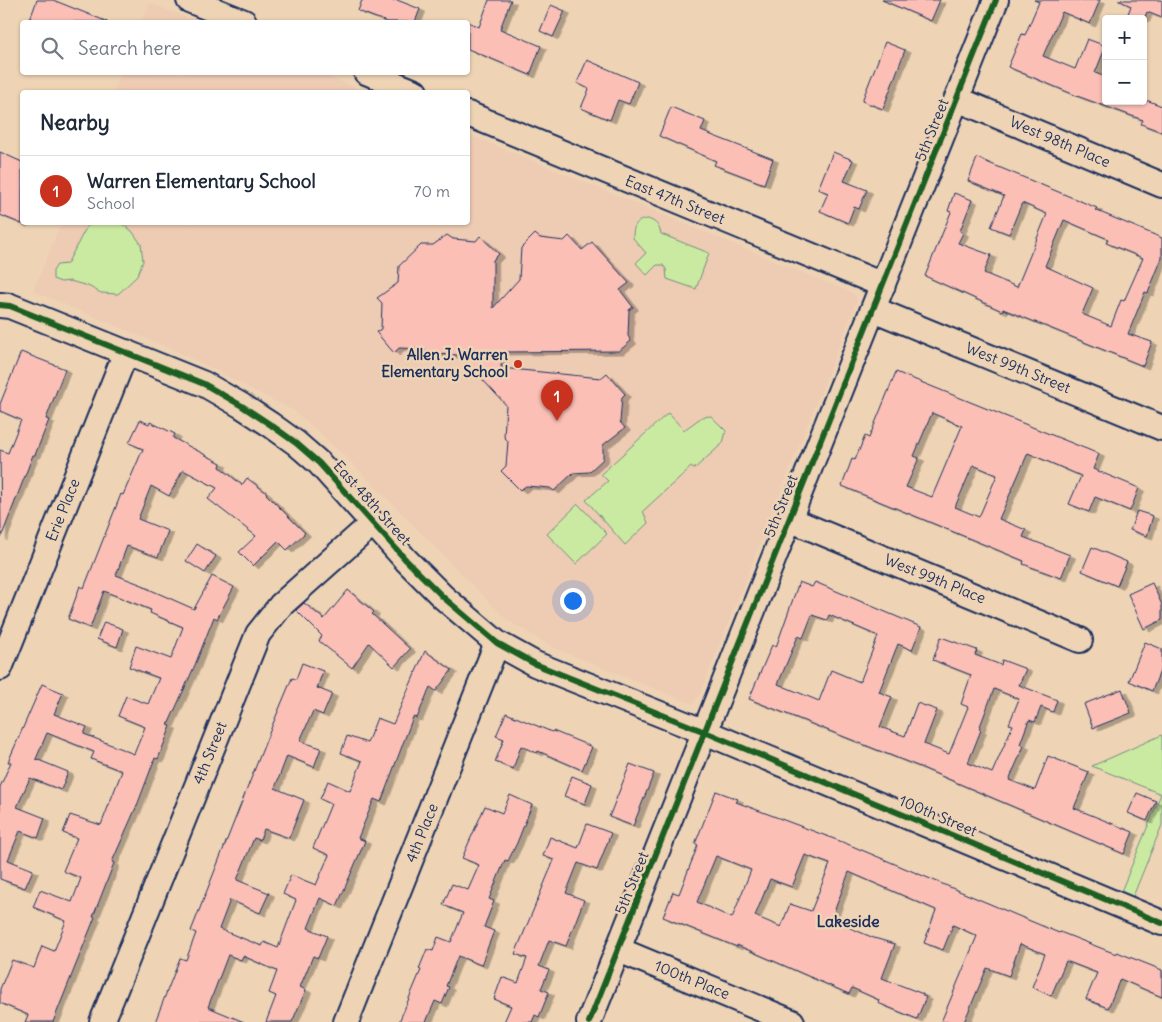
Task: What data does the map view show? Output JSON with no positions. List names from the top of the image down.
{
  "streets": {
    "street": [
      "5th Street",
      "West 98th Place",
      "East 47th Street",
      "West 99th Street",
      "East 48th Street",
      "Erie Place",
      "West 99th Place",
      "4th Street",
      "100th Street",
      "4th Place",
      "100th Place"
    ]
  },
  "crossings": [
    ["5th Street", "West 98th Place"],
    ["5th Street", "East 47th Street"],
    ["5th Street", "West 99th Street"],
    ["5th Street", "East 48th Street"],
    ["5th Street", "West 99th Place"],
    ["5th Street", "100th Street"],
    ["5th Street", "100th Place"],
    ["East 48th Street", "Erie Place"],
    ["East 48th Street", "4th Street"],
    ["East 48th Street", "100th Street"],
    ["East 48th Street", "4th Place"]
  ],
  "districts": ["Lakeside"],
  "places": ["Allen J. Warren Elementary School"],
  "page": {
    "map_buttons": ["+", "−"],
    "search": "Search here",
    "heading": "Nearby",
    "list": [
      {
        "mark": "1",
        "name": "Warren Elementary School",
        "note": "School",
        "value": "70 m"
      }
    ],
    "pins": "1"
  }
}
